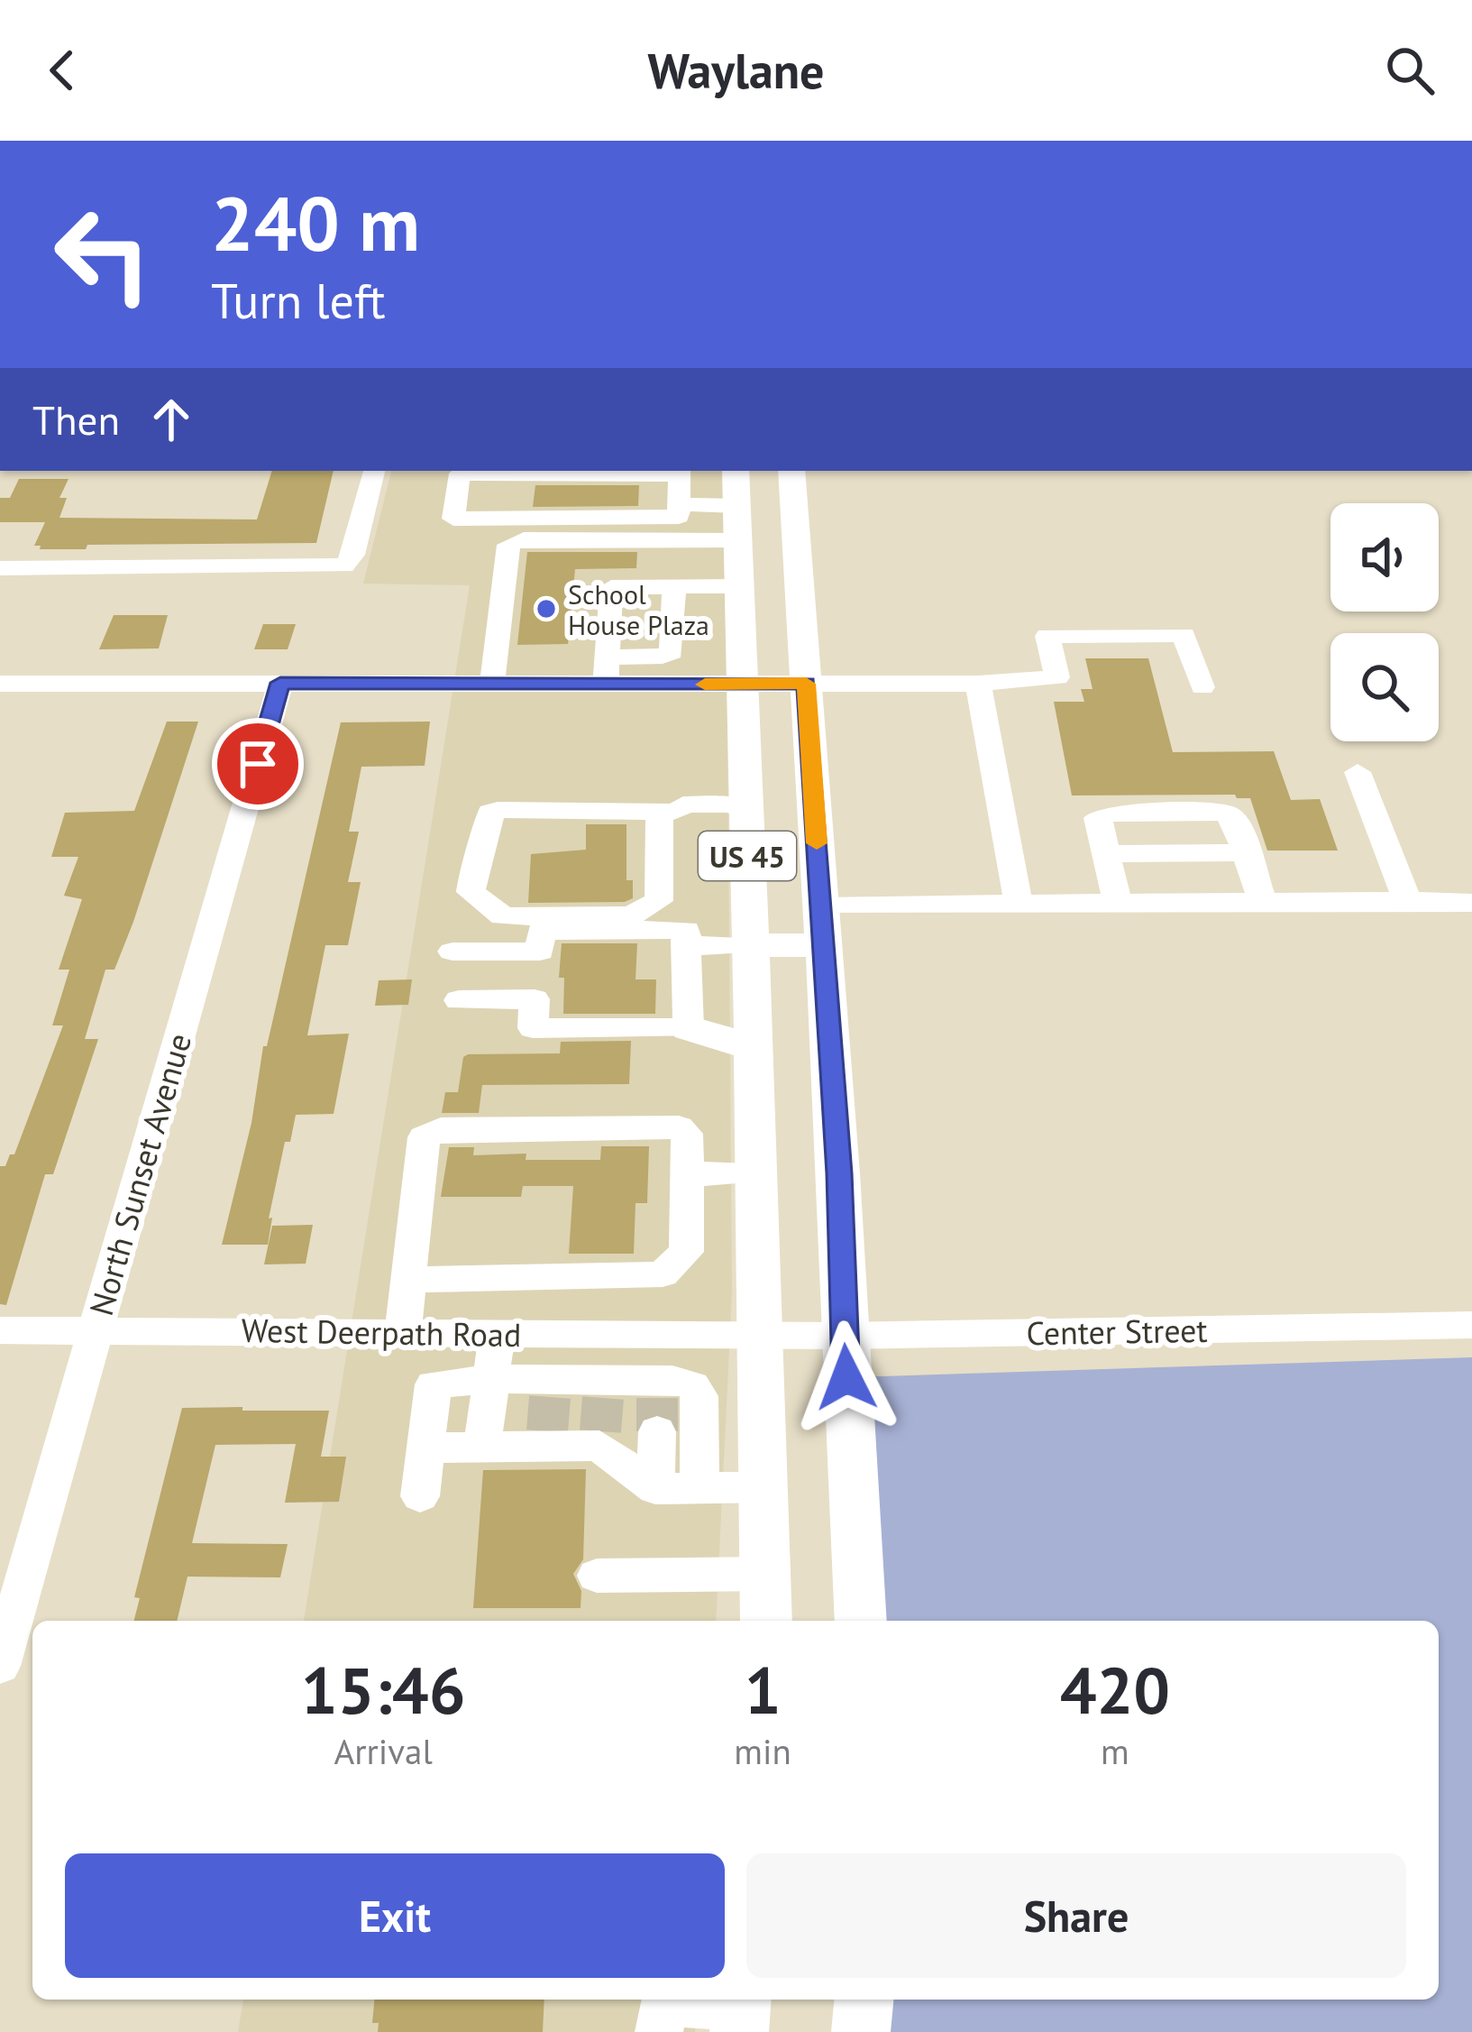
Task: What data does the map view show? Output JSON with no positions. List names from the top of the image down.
{
  "streets": {
    "main road": ["US 45"],
    "street": ["North Sunset Avenue", "Center Street", "West Deerpath Road"]
  },
  "crossings": [
    ["US 45", "Center Street"],
    ["US 45", "West Deerpath Road"],
    ["North Sunset Avenue", "West Deerpath Road"],
    ["Center Street", "West Deerpath Road"]
  ],
  "places": ["School House Plaza"],
  "page": {
    "header": "Waylane",
    "turn": ["240 m", "Turn left"],
    "then": "Then",
    "eta": [
      "15:46",
      "Arrival",
      "1",
      "min",
      "420",
      "m"
    ],
    "buttons": ["Exit", "Share"]
  }
}
